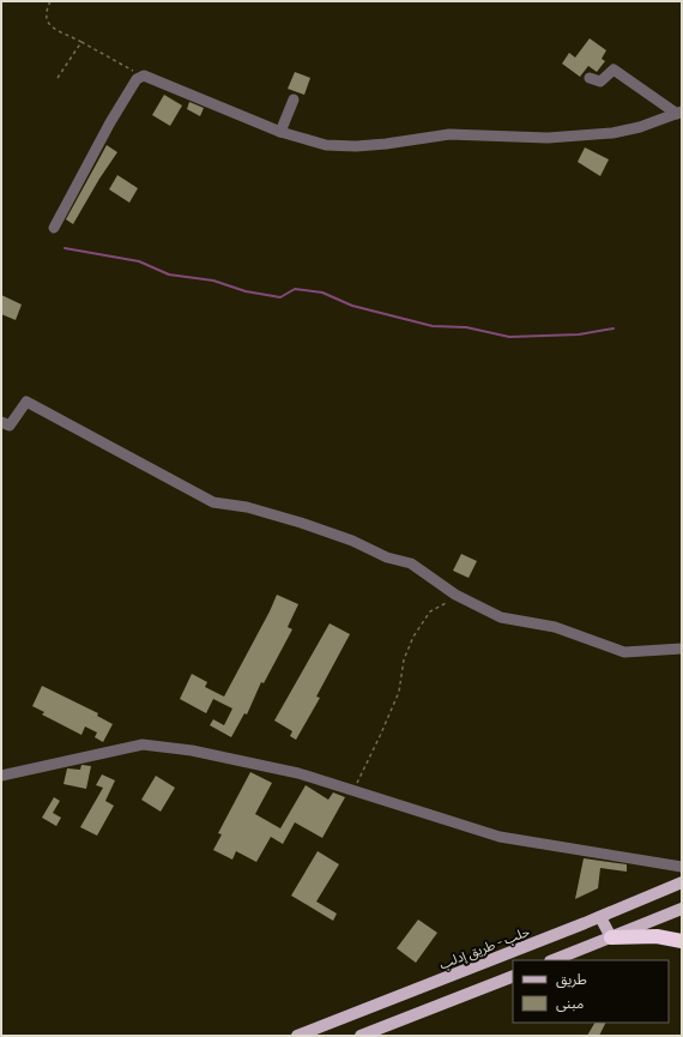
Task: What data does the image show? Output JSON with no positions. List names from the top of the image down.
{
  "streets": {
    "main road": ["حلب - طريق إدلب"]
  },
  "legend": ["طريق", "مبنى"]
}
